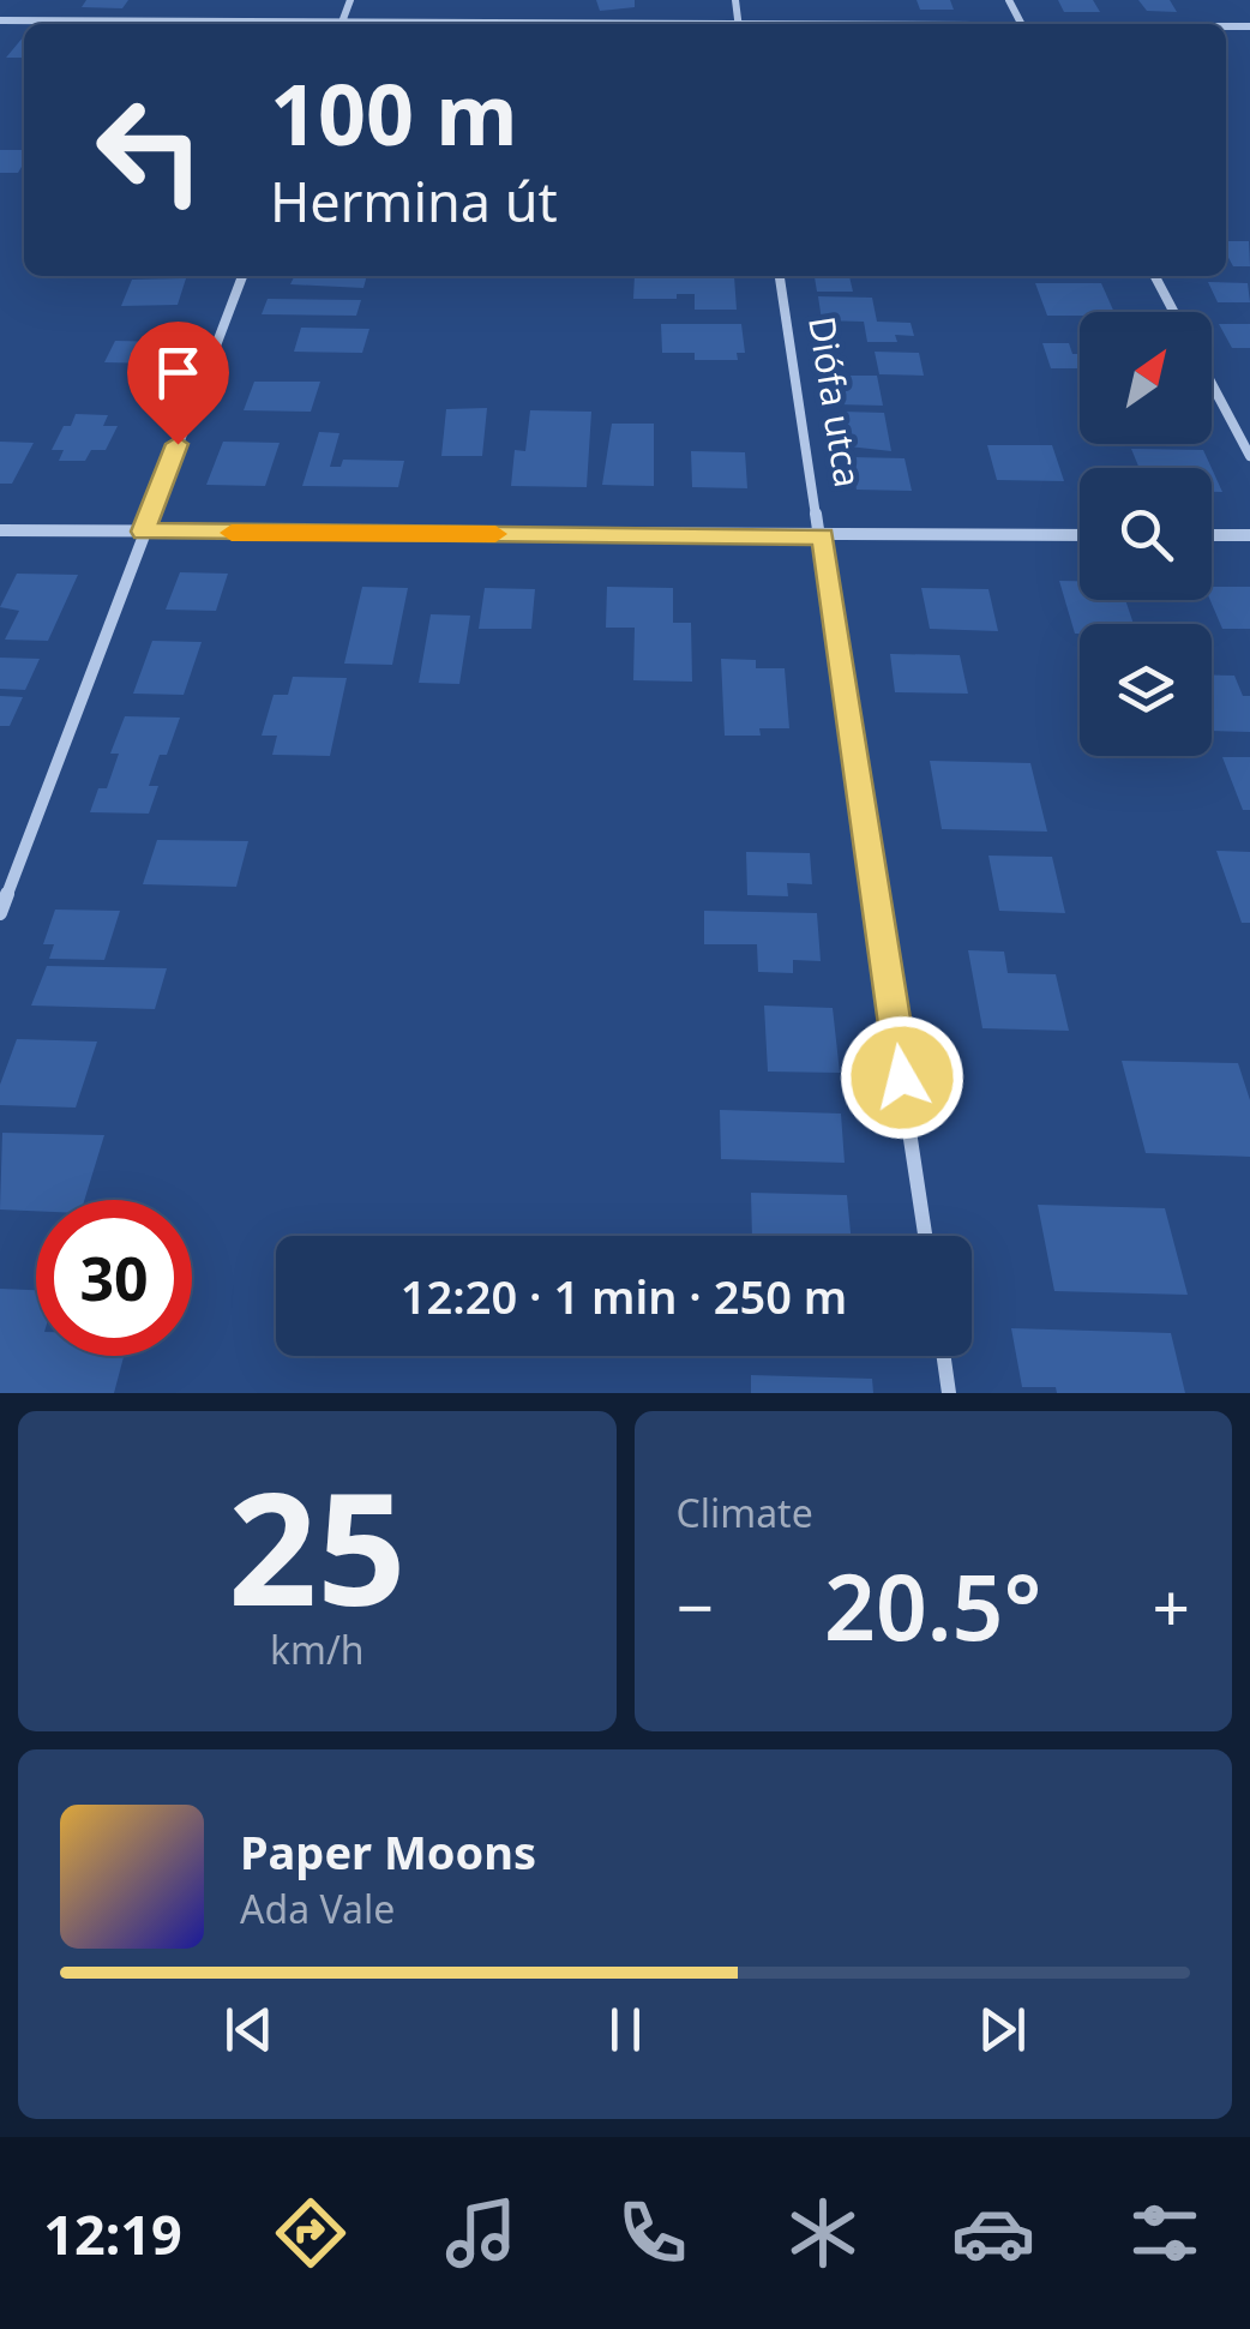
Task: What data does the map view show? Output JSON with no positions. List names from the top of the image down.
{
  "streets": {
    "street": ["Diófa utca"]
  },
  "north": "top right",
  "page": {
    "turn": ["100 m", "Hermina út"],
    "limit": "30",
    "trip": "12:20 · 1 min · 250 m",
    "tile": [
      ["25", "km/h"],
      "Climate"
    ],
    "heat": ["−", "20.5°", "+"],
    "song": ["Paper Moons", "Ada Vale"],
    "tabs": "12:19"
  }
}
